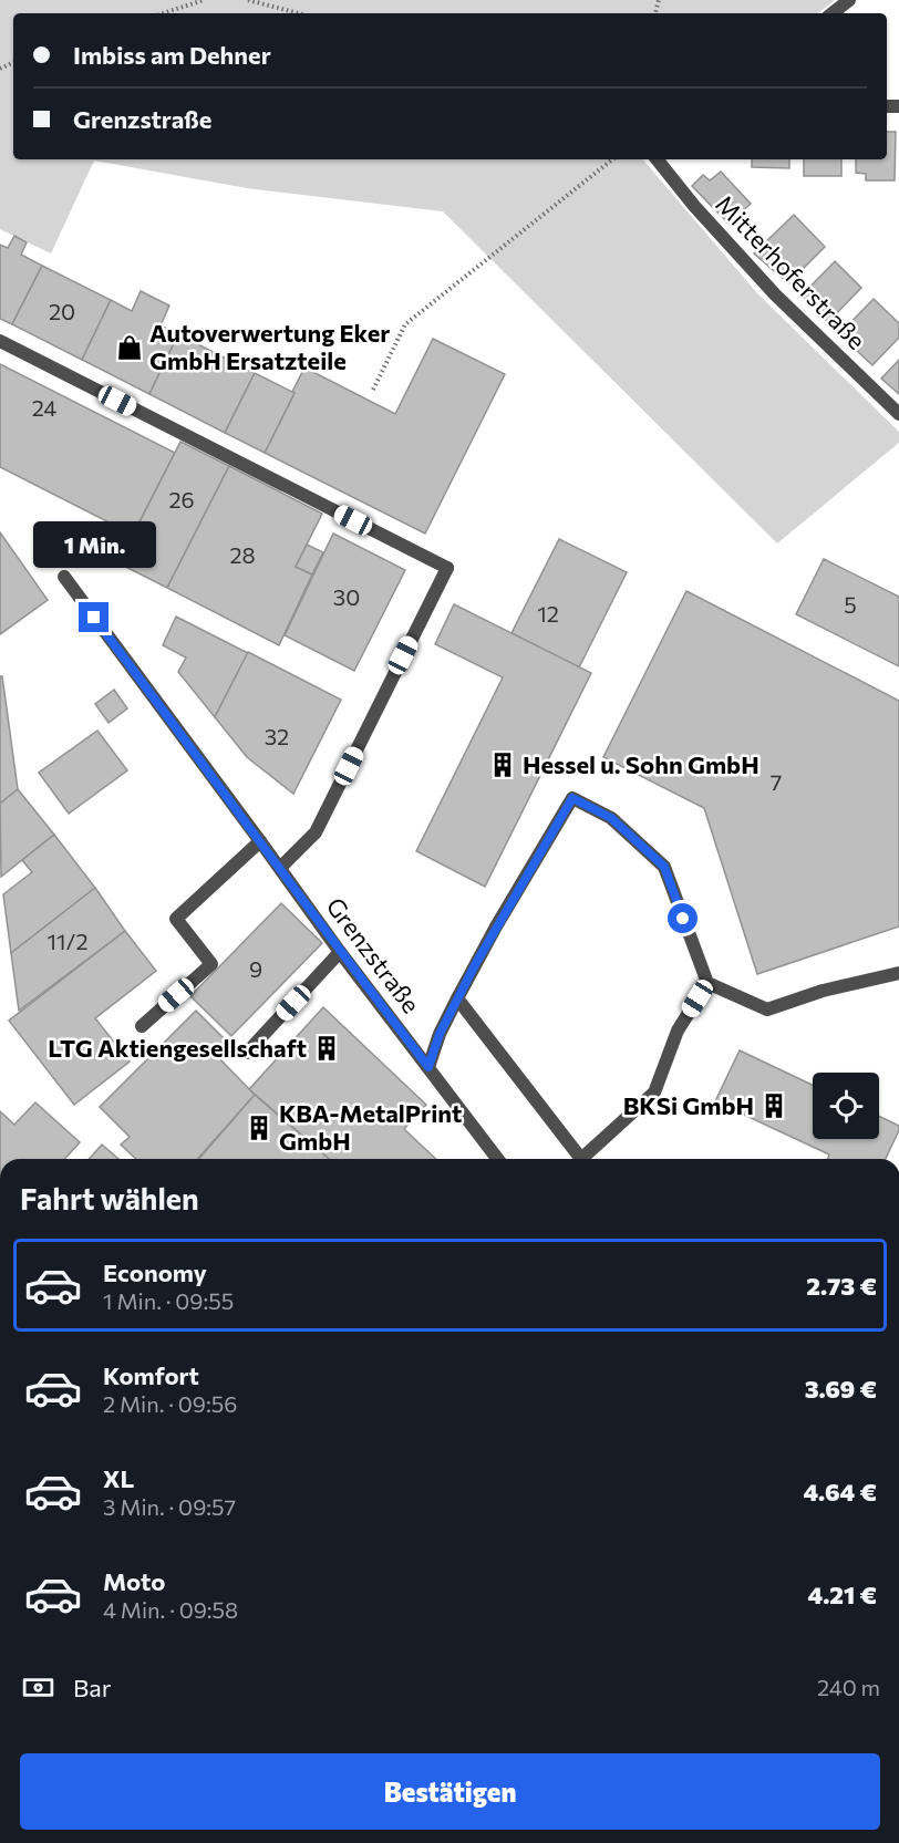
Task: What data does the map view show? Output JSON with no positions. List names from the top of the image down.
{
  "streets": {
    "street": ["Mitterhoferstraße", "Grenzstraße"]
  },
  "places": {
    "shop": ["Autoverwertung Eker GmbH Ersatzteile"],
    "building": [
      "Hessel u. Sohn GmbH",
      "LTG Aktiengesellschaft",
      "BKSi GmbH",
      "KBA-MetalPrint GmbH"
    ]
  },
  "house_numbers": [
    "20",
    "24",
    "26",
    "28",
    "30",
    "5",
    "12",
    "32",
    "7",
    "11/2",
    "9"
  ],
  "page": {
    "banner": ["Imbiss am Dehner", "Grenzstraße"],
    "bubble": "1 Min.",
    "heading": "Fahrt wählen",
    "list": [
      {
        "name": "Economy",
        "note": "1 Min. · 09:55",
        "value": "2.73 €"
      },
      {
        "name": "Komfort",
        "note": "2 Min. · 09:56",
        "value": "3.69 €"
      },
      {
        "name": "XL",
        "note": "3 Min. · 09:57",
        "value": "4.64 €"
      },
      {
        "name": "Moto",
        "note": "4 Min. · 09:58",
        "value": "4.21 €"
      }
    ],
    "pay": ["Bar", "240 m"],
    "buttons": "Bestätigen"
  }
}
